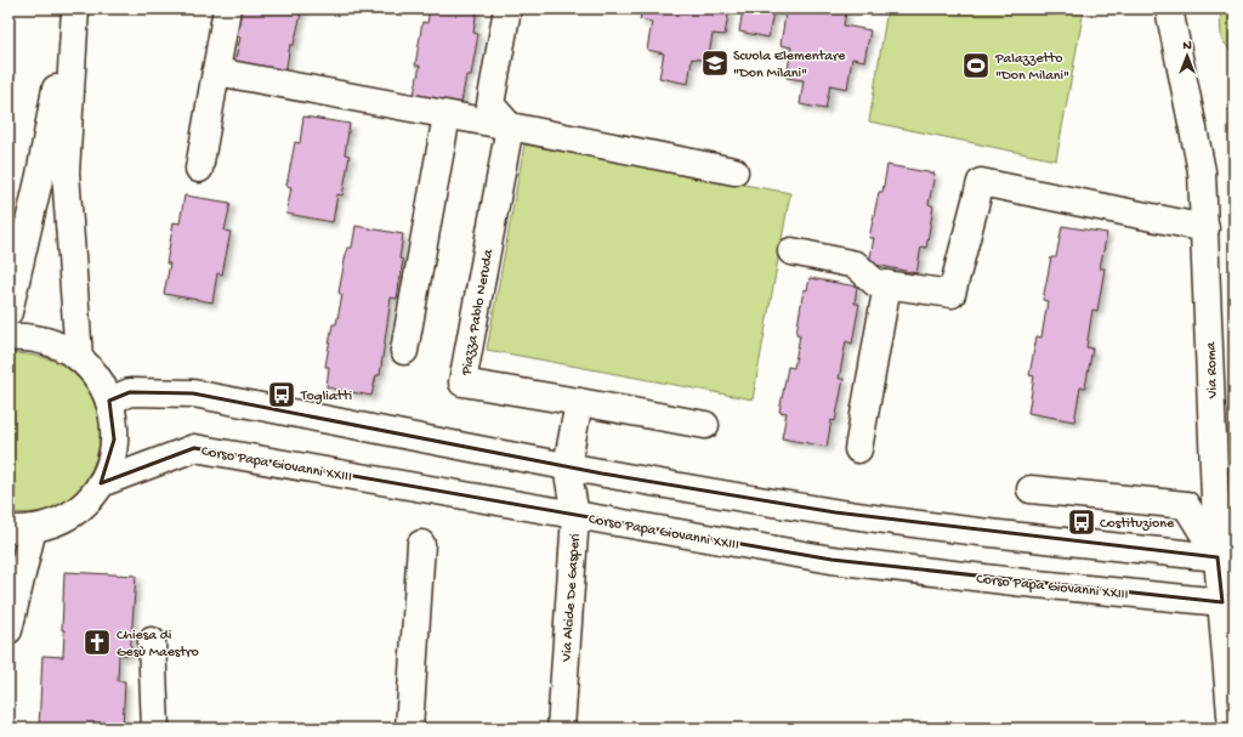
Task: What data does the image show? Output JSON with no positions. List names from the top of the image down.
{
  "streets": {
    "street": [
      "Piazza Pablo Neruda",
      "Via Roma",
      "Corso Papa Giovanni XXIII",
      "Via Alcide De Gasperi"
    ]
  },
  "crossings": [
    ["Via Roma", "Corso Papa Giovanni XXIII"],
    ["Corso Papa Giovanni XXIII", "Via Alcide De Gasperi"]
  ],
  "places": {
    "school or university": ["Scuola Elementare \"Don Milani\""],
    "sports": ["Palazzetto \"Don Milani\""],
    "bus stop": ["Togliatti", "Costituzione"],
    "church": ["Chiesa di Gesù Maestro"]
  },
  "north": "top"
}
